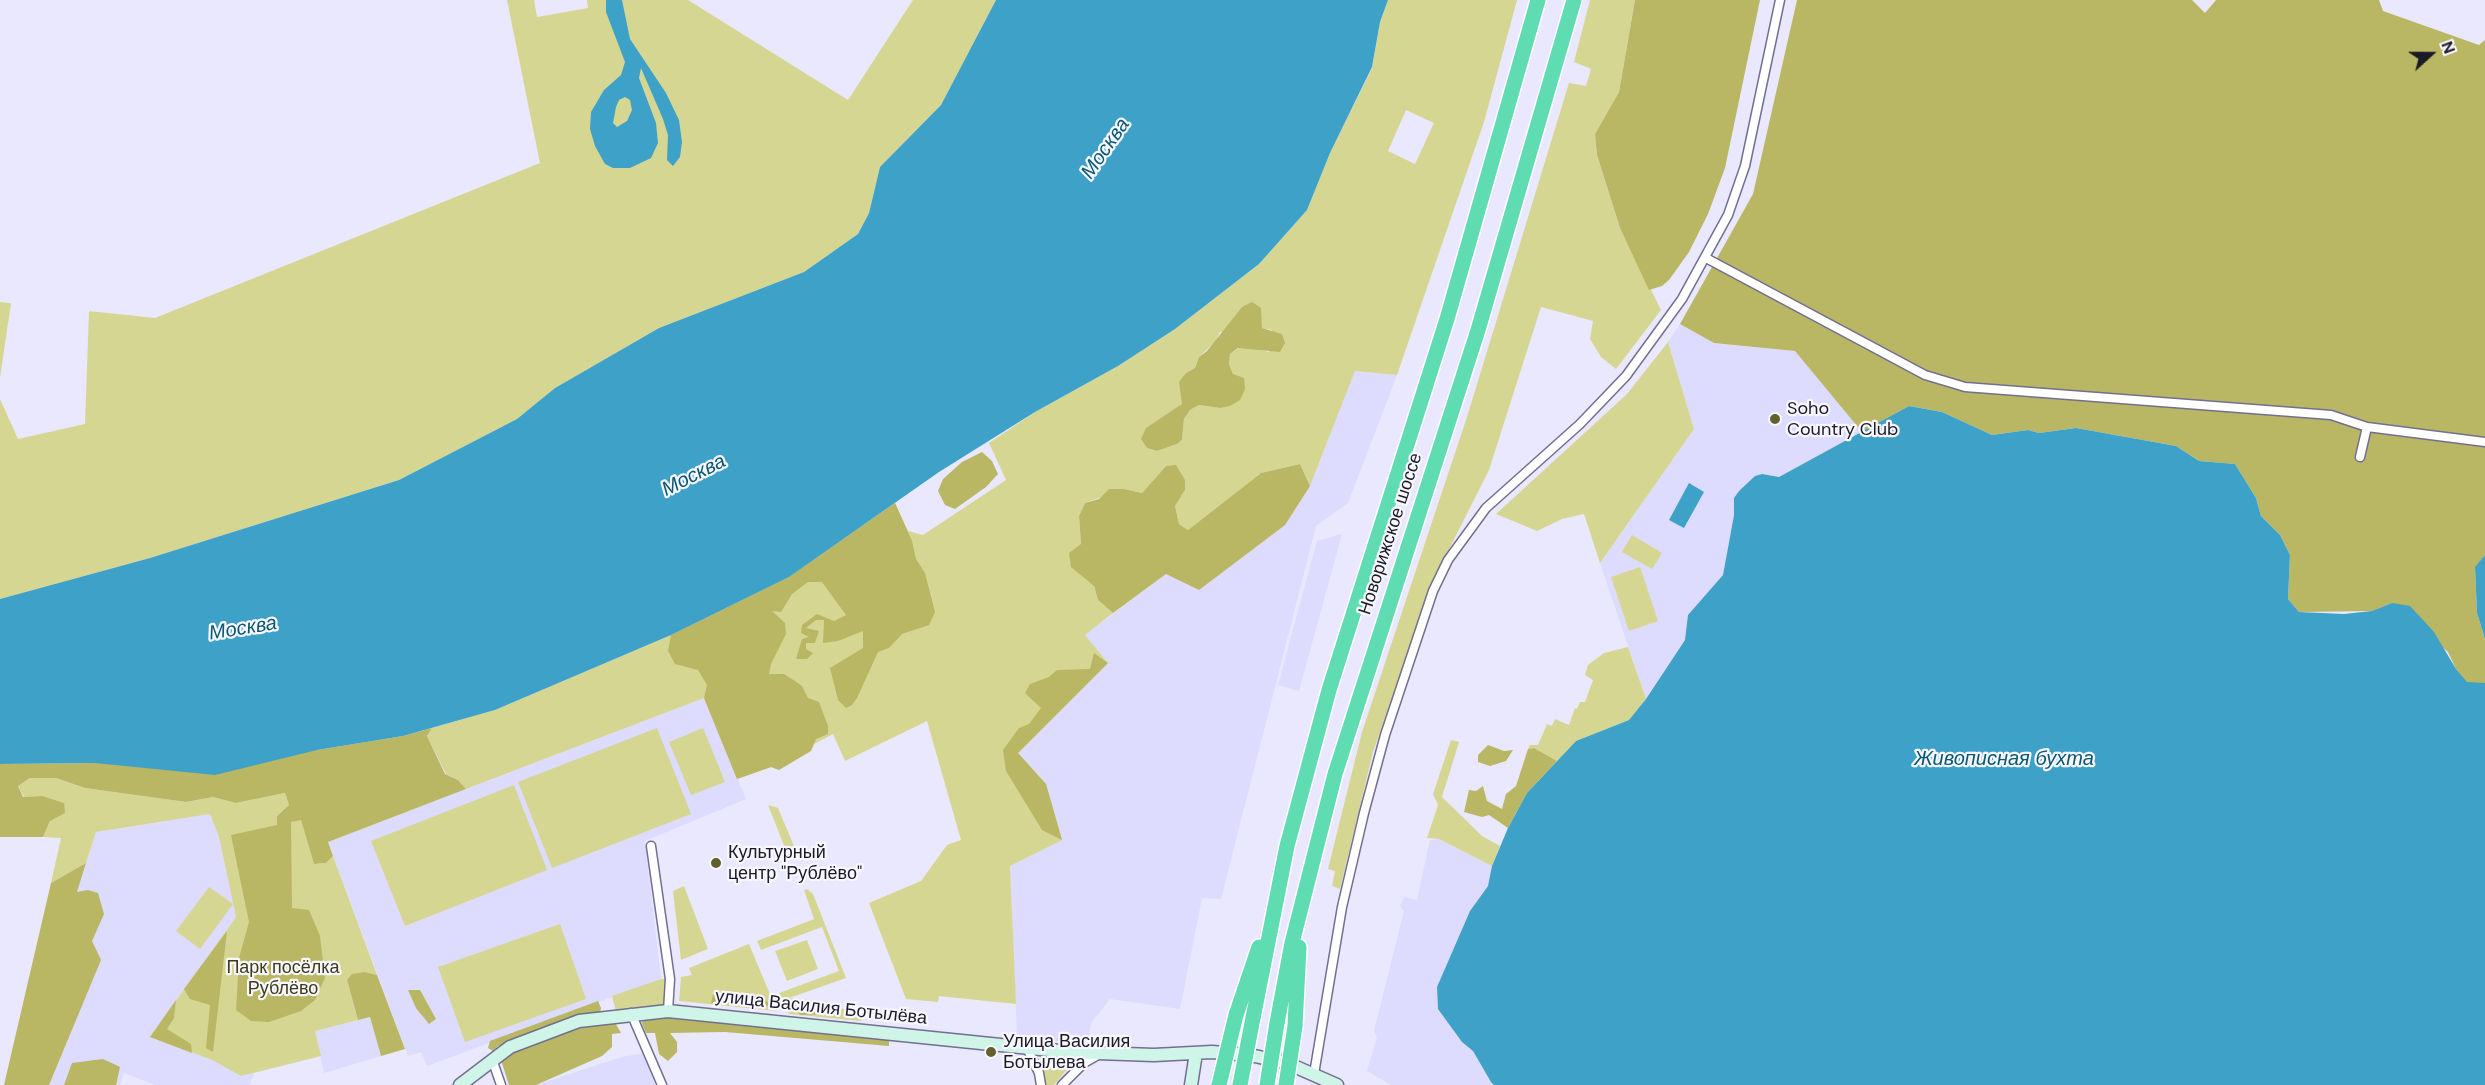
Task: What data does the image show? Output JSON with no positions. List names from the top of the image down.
{
  "streets": {
    "highway": ["Новорижское шоссе"],
    "street": ["улица Василия Ботылёва"]
  },
  "water": ["Москва", "Живописная бухта"],
  "parks": ["Парк посёлка Рублёво"],
  "places": ["Soho Country Club", "Культурный центр \"Рублёво\"", "Улица Василия Ботылева"],
  "north": "right"
}
